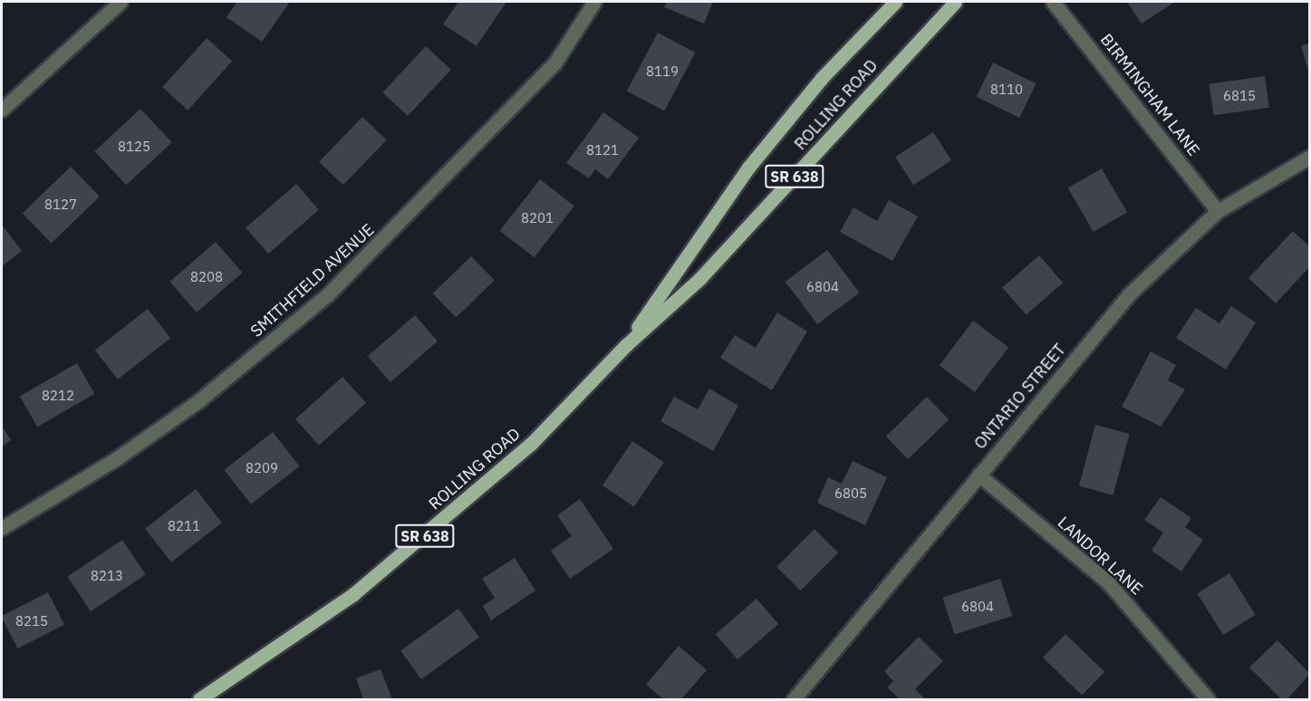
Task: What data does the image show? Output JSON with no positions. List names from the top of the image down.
{
  "streets": {
    "main road": ["ROLLING ROAD", "SR 638"],
    "street": [
      "BIRMINGHAM LANE",
      "SMITHFIELD AVENUE",
      "ONTARIO STREET",
      "LANDOR LANE"
    ]
  },
  "crossings": [
    ["BIRMINGHAM LANE", "ONTARIO STREET"],
    ["ONTARIO STREET", "LANDOR LANE"]
  ],
  "house_numbers": [
    "8119",
    "8110",
    "6815",
    "8125",
    "8121",
    "8127",
    "8201",
    "8208",
    "6804",
    "8212",
    "8209",
    "6805",
    "8211",
    "8213",
    "6804",
    "8215"
  ]
}
